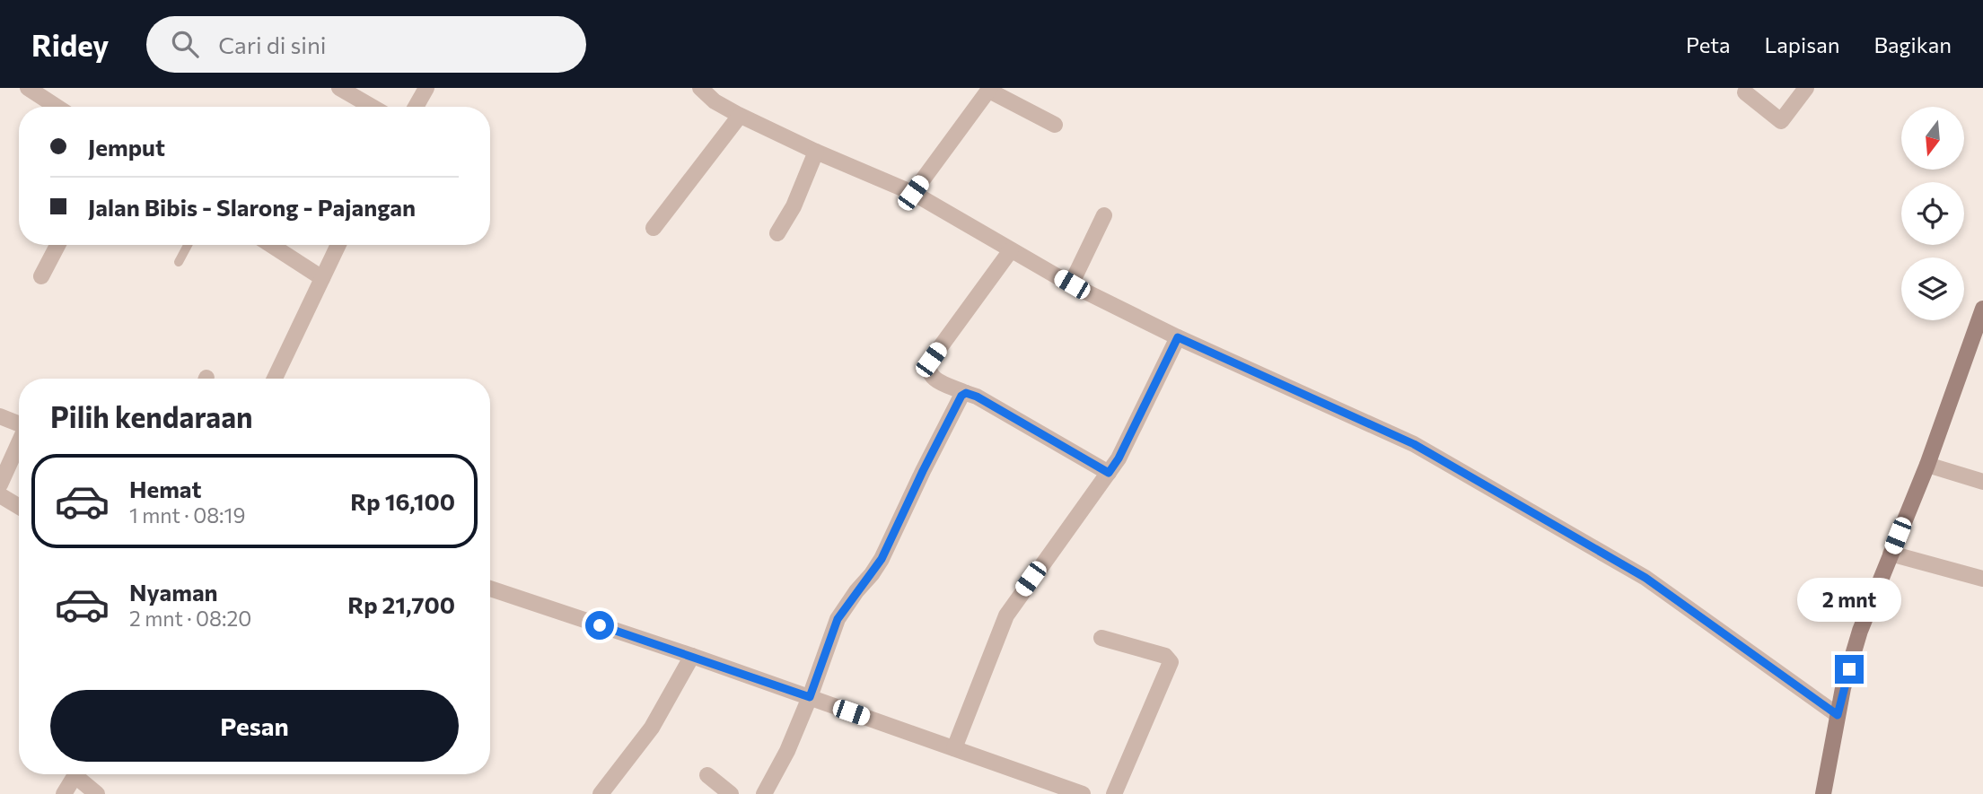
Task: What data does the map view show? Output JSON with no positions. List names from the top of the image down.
{
  "north": "bottom",
  "page": {
    "header": "Ridey",
    "search": "Cari di sini",
    "nav": ["Peta", "Lapisan", "Bagikan"],
    "banner": ["Jemput", "Jalan Bibis - Slarong - Pajangan"],
    "heading": "Pilih kendaraan",
    "list": [
      {
        "name": "Hemat",
        "note": "1 mnt · 08:19",
        "value": "Rp 16,100"
      },
      {
        "name": "Nyaman",
        "note": "2 mnt · 08:20",
        "value": "Rp 21,700"
      }
    ],
    "bubble": "2 mnt",
    "buttons": "Pesan"
  }
}
